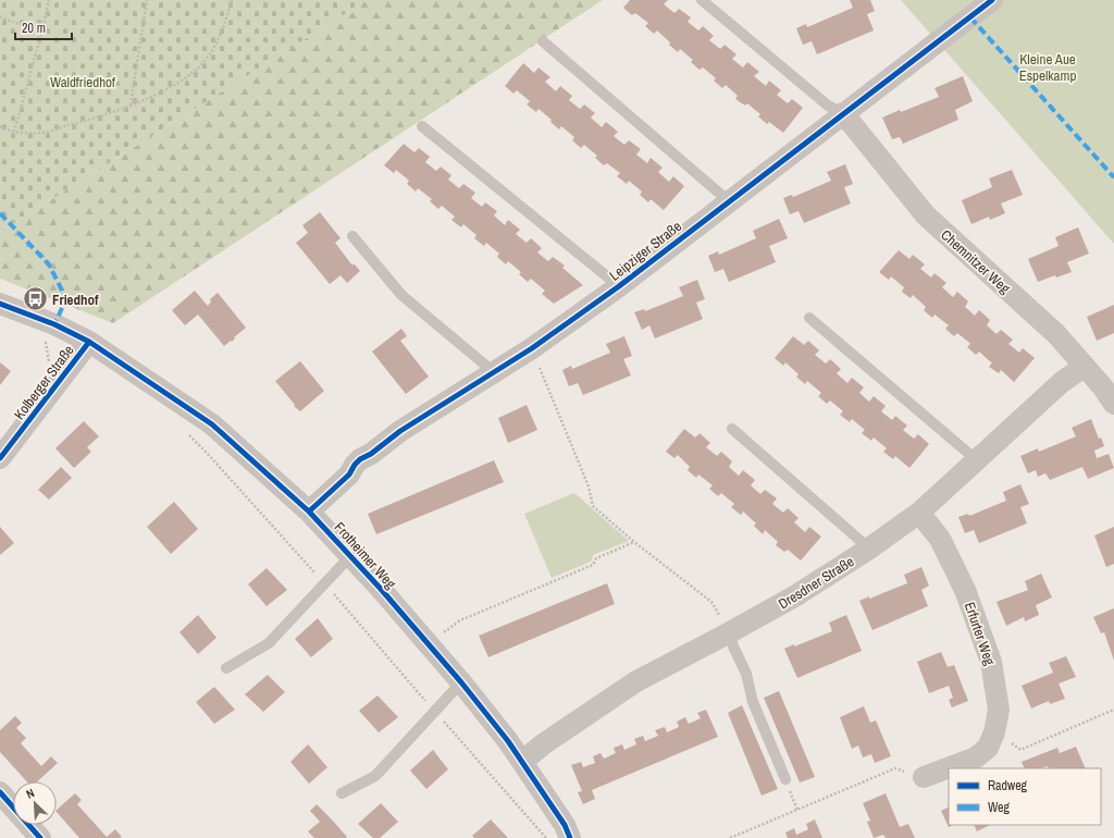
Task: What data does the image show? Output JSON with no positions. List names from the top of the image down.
{
  "streets": {
    "street": [
      "Leipziger Straße",
      "Chemnitzer Weg",
      "Kolberger Straße",
      "Frotheimer Weg",
      "Dresdner Straße",
      "Erfurter Weg"
    ]
  },
  "crossings": [
    ["Leipziger Straße", "Chemnitzer Weg"],
    ["Leipziger Straße", "Frotheimer Weg"],
    ["Chemnitzer Weg", "Dresdner Straße"],
    ["Kolberger Straße", "Frotheimer Weg"],
    ["Frotheimer Weg", "Dresdner Straße"],
    ["Dresdner Straße", "Erfurter Weg"]
  ],
  "parks": ["Kleine Aue Espelkamp", "Waldfriedhof"],
  "places": {
    "bus stop": ["Friedhof"]
  },
  "legend": ["Radweg", "Weg"],
  "scale_bar": "20 m",
  "north": "top left"
}
